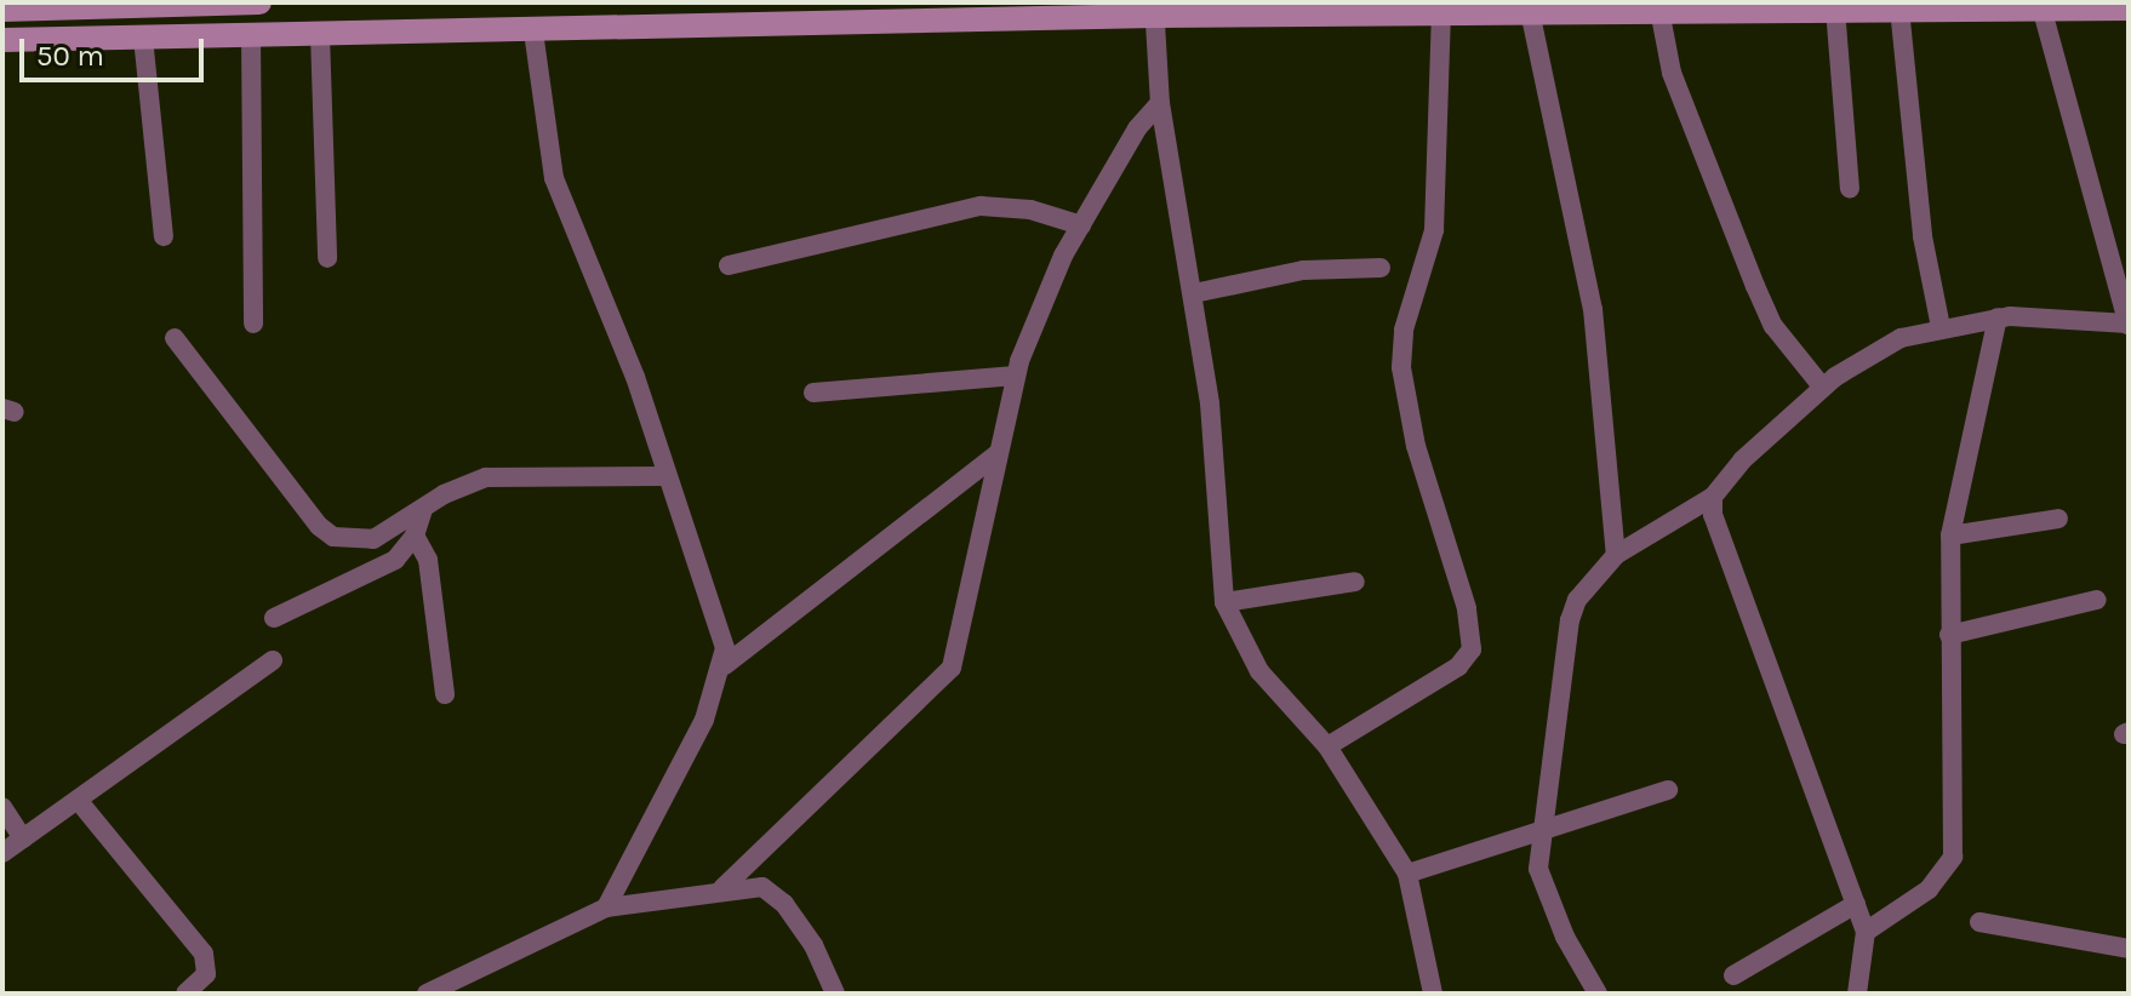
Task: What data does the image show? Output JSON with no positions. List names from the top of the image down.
{
  "scale_bar": "50 m"
}
